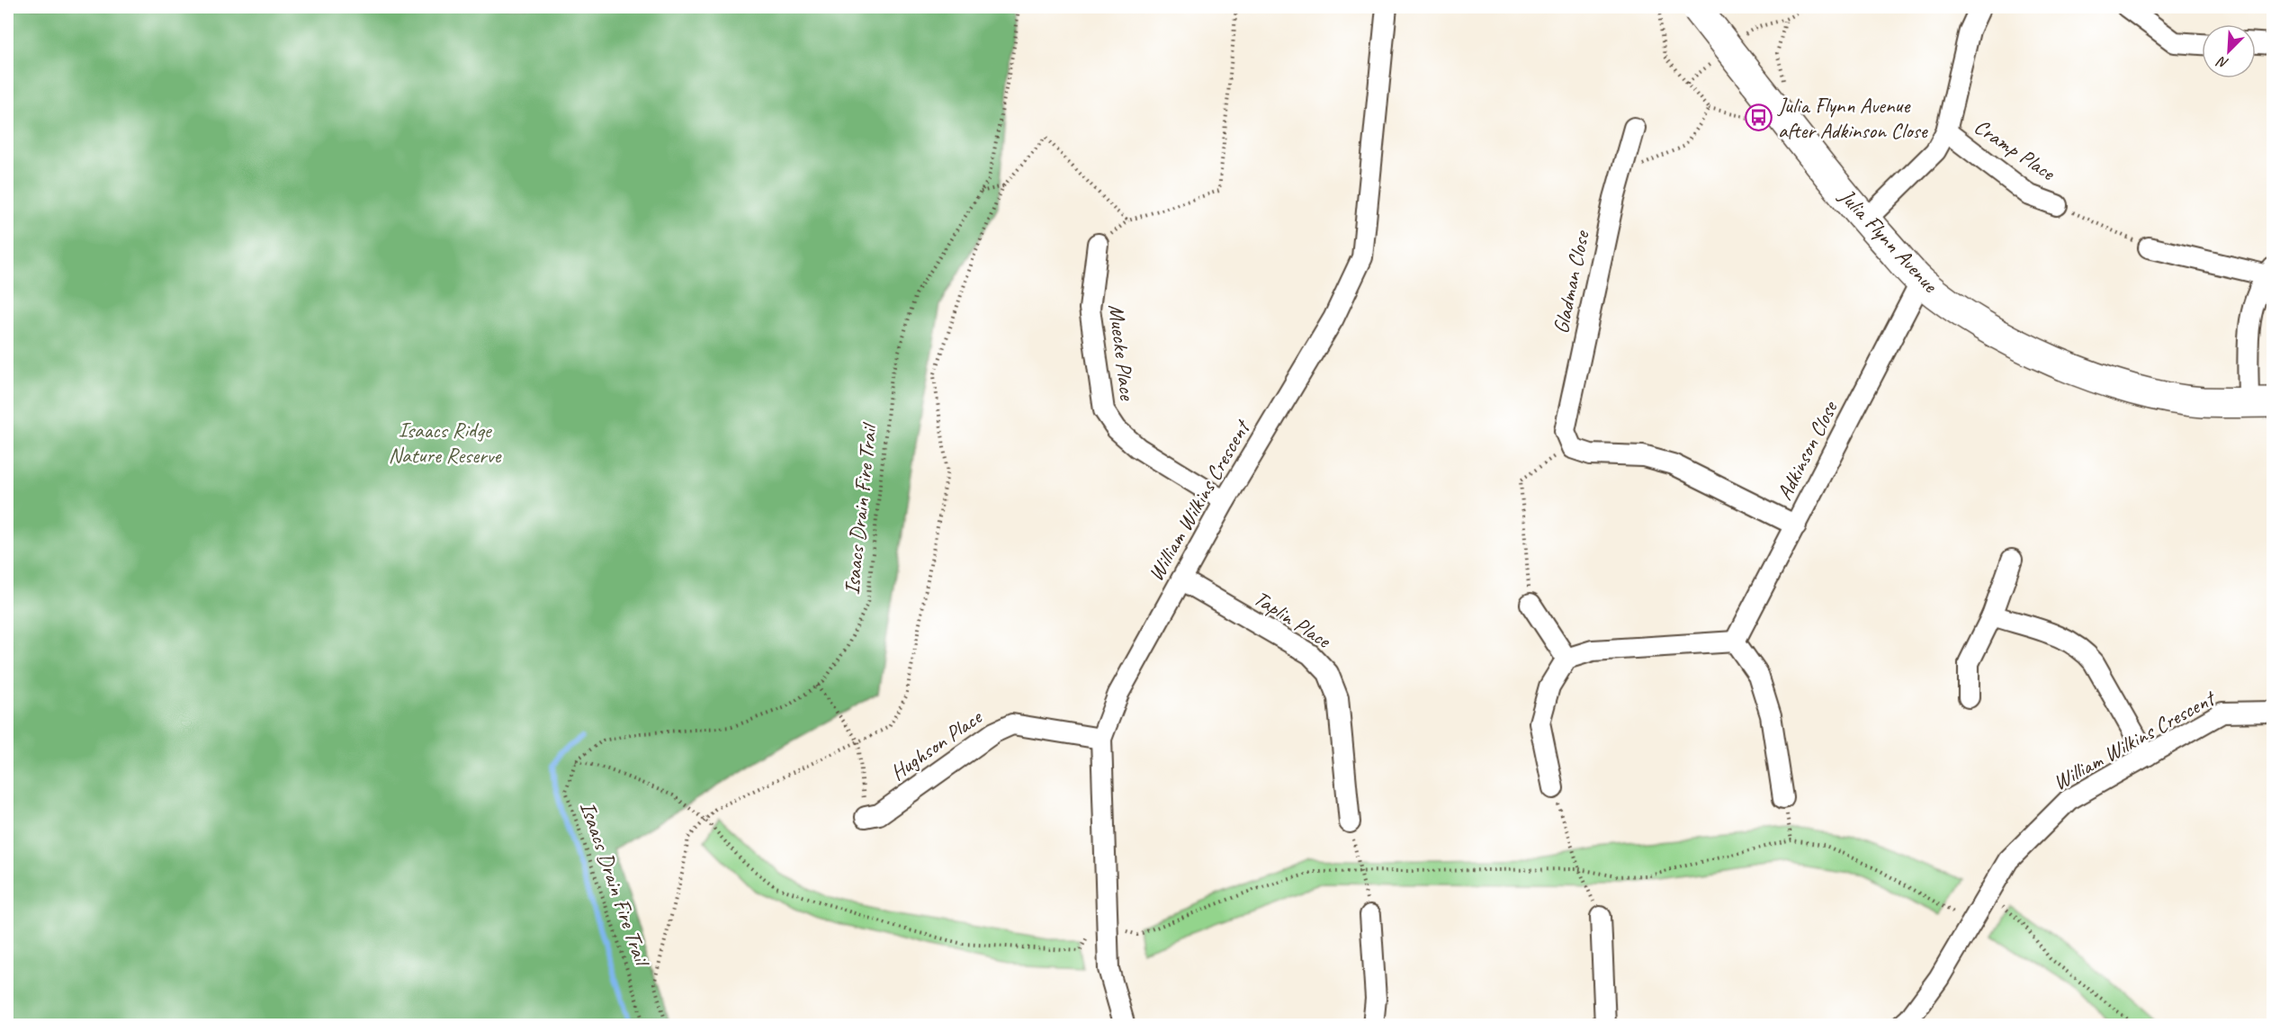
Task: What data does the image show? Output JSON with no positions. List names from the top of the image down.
{
  "streets": {
    "street": [
      "Cramp Place",
      "Julia Flynn Avenue",
      "Gladman Close",
      "Muecke Place",
      "Adkinson Close",
      "William Wilkins Crescent",
      "Taplin Place",
      "Hughson Place"
    ],
    "path": ["Isaacs Drain Fire Trail"]
  },
  "crossings": [
    ["Julia Flynn Avenue", "Adkinson Close"],
    ["Muecke Place", "William Wilkins Crescent"],
    ["William Wilkins Crescent", "Taplin Place"],
    ["William Wilkins Crescent", "Hughson Place"]
  ],
  "parks": ["Isaacs Ridge Nature Reserve"],
  "places": {
    "bus stop": ["Julia Flynn Avenue after Adkinson Close"]
  },
  "north": "bottom left"
}
